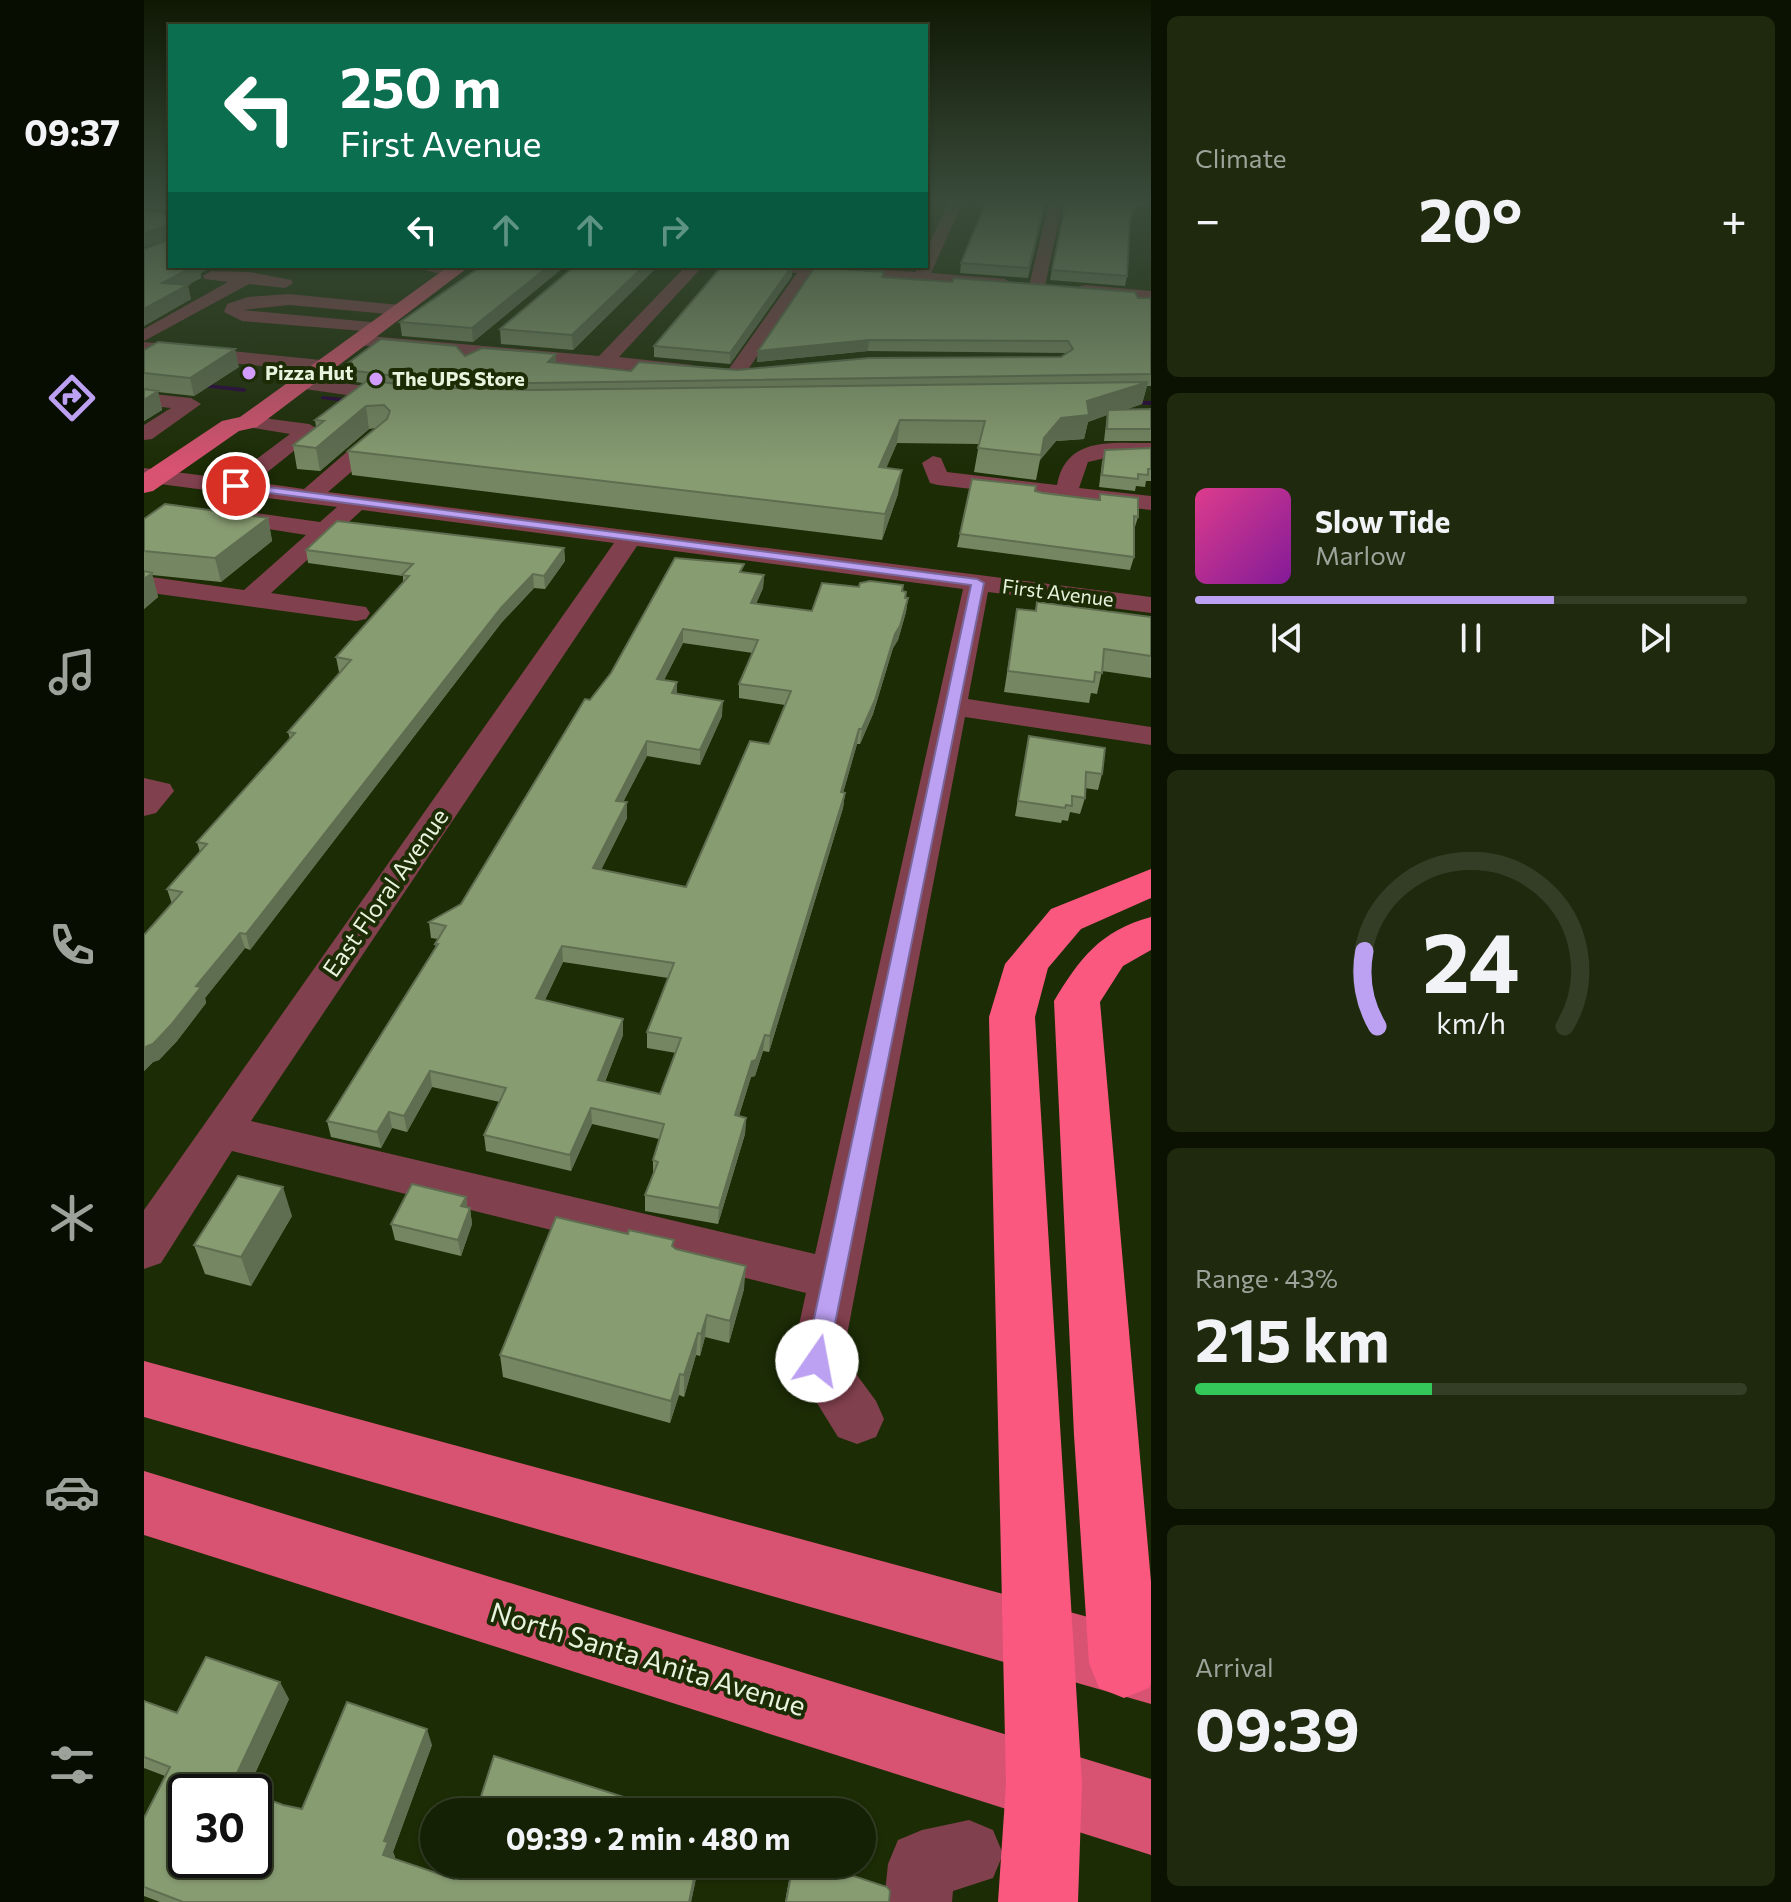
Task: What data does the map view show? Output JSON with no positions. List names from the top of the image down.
{
  "streets": {
    "main road": ["North Santa Anita Avenue"],
    "street": ["First Avenue", "East Floral Avenue"]
  },
  "crossings": [
    ["First Avenue", "East Floral Avenue"]
  ],
  "places": ["Pizza Hut", "The UPS Store"],
  "page": {
    "tabs": "09:37",
    "tile": [
      "Climate",
      ["Range · 43%", "215 km"],
      ["Arrival", "09:39"]
    ],
    "turn": ["250 m", "First Avenue"],
    "heat": ["−", "20°", "+"],
    "song": ["Slow Tide", "Marlow"],
    "limit": "30",
    "trip": "09:39 · 2 min · 480 m",
    "gauge": ["24", "km/h"]
  }
}
